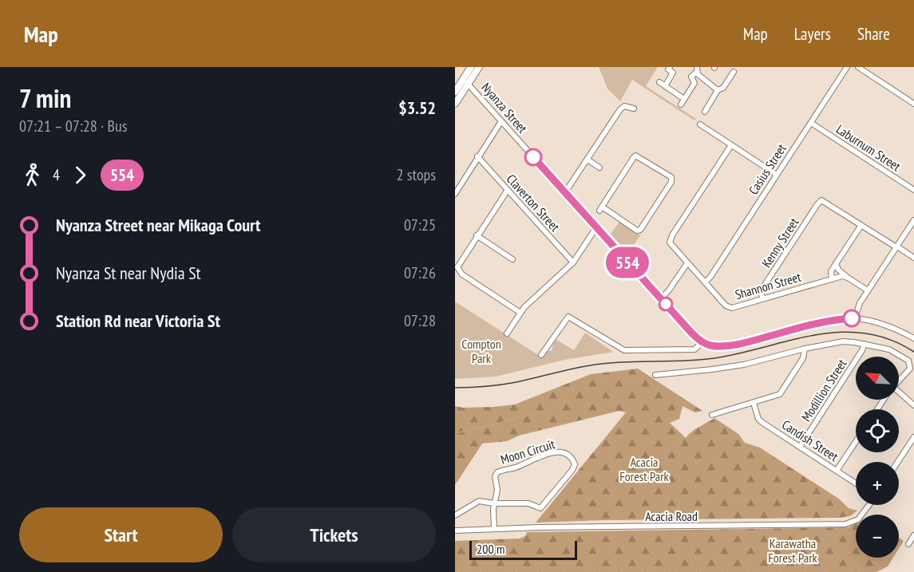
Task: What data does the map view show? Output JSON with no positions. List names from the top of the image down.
{
  "streets": {
    "street": [
      "Nyanza Street",
      "Laburnum Street",
      "Casius Street",
      "Claverton Street",
      "Kenny Street",
      "Shannon Street",
      "Modillion Street",
      "Candish Street",
      "Moon Circuit",
      "Acacia Road"
    ]
  },
  "crossings": [
    ["Laburnum Street", "Casius Street"],
    ["Casius Street", "Shannon Street"],
    ["Kenny Street", "Shannon Street"],
    ["Modillion Street", "Candish Street"],
    ["Moon Circuit", "Acacia Road"]
  ],
  "parks": ["Compton Park", "Acacia Forest Park", "Karawatha Forest Park"],
  "lines": ["bus line 554"],
  "scale_bar": "200 m",
  "north": "top left",
  "page": {
    "header": "Map",
    "nav": ["Map", "Layers", "Share"],
    "heading": ["7 min", "07:21 – 07:28 · Bus", "$3.52"],
    "on_map": "554",
    "legs": ["4", "554", "2 stops"],
    "list": [
      {
        "name": "Nyanza Street near Mikaga Court",
        "value": "07:25"
      },
      {
        "name": "Nyanza St near Nydia St",
        "value": "07:26"
      },
      {
        "name": "Station Rd near Victoria St",
        "value": "07:28"
      }
    ],
    "map_buttons": ["+", "−"],
    "buttons": ["Start", "Tickets"],
    "scale": "200 m"
  }
}
